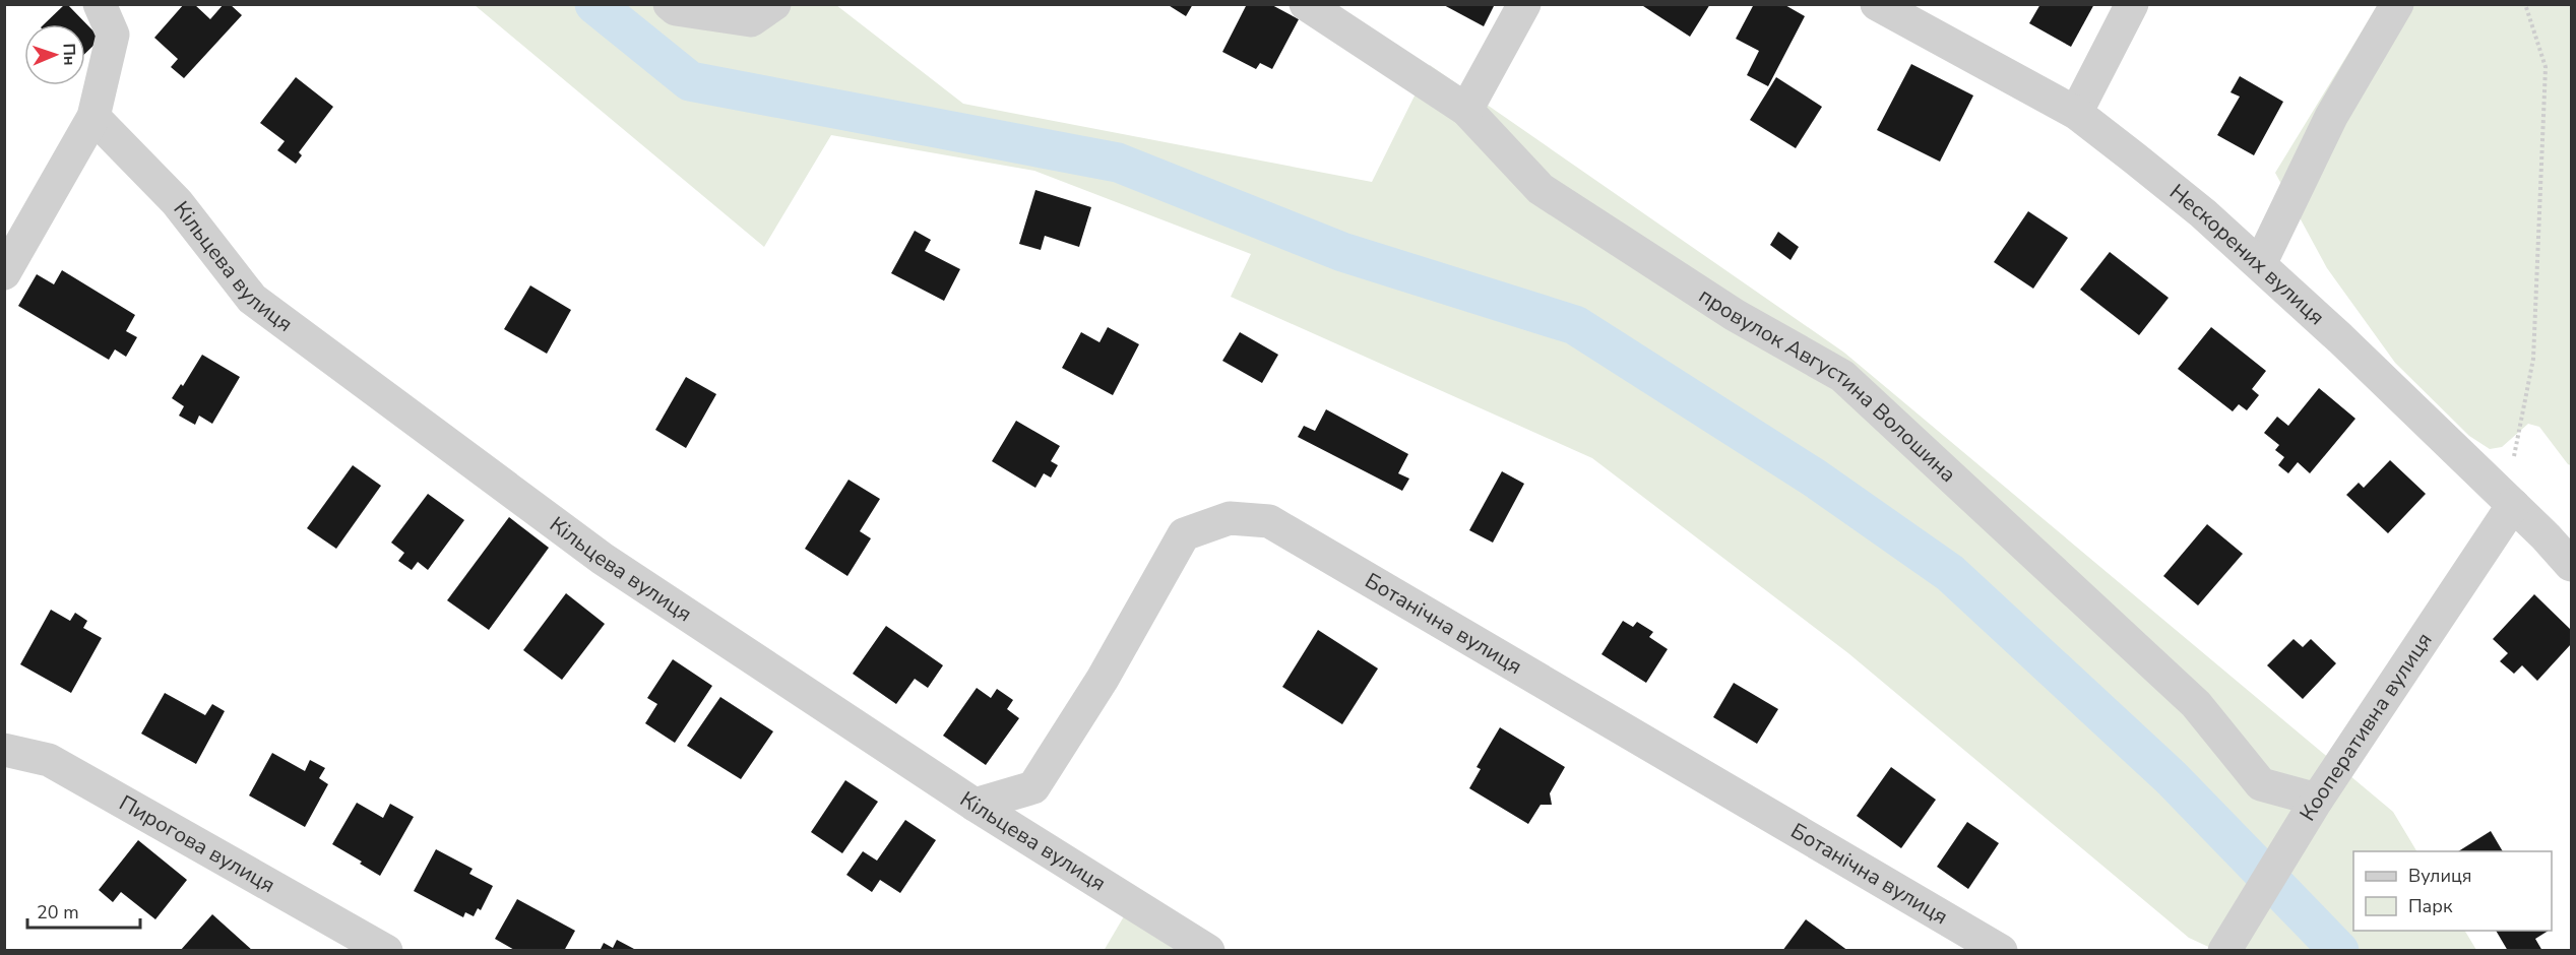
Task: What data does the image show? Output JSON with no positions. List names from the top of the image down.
{
  "streets": {
    "street": [
      "Нескорених вулиця",
      "Кільцева вулиця",
      "провулок Августина Волошина",
      "Ботанічна вулиця",
      "Кооперативна вулиця",
      "Пирогова вулиця"
    ]
  },
  "crossings": [
    ["Нескорених вулиця", "Кооперативна вулиця"],
    ["Кільцева вулиця", "Ботанічна вулиця"],
    ["провулок Августина Волошина", "Кооперативна вулиця"]
  ],
  "legend": ["Вулиця", "Парк"],
  "scale_bar": "20 m",
  "north": "right"
}
